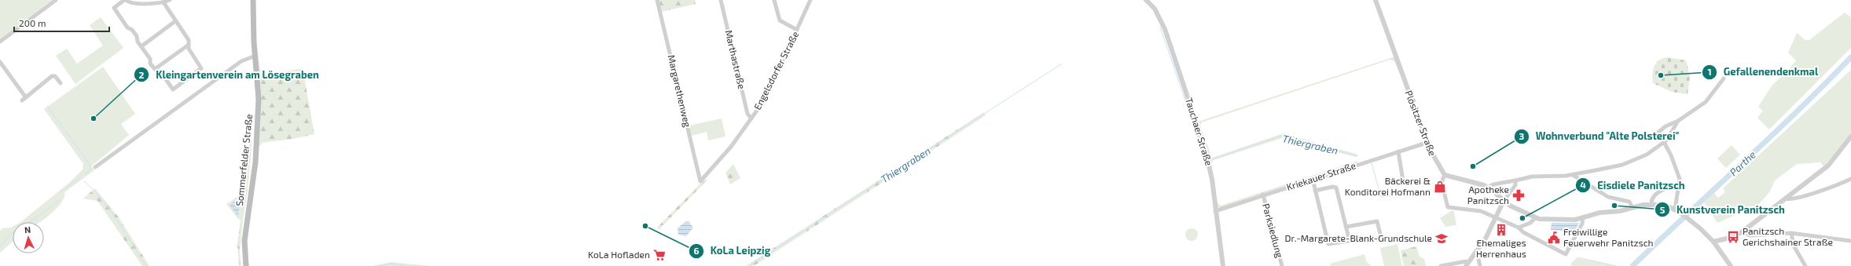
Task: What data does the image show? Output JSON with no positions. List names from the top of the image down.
{
  "streets": {
    "main road": ["Sommerfelder Straße"],
    "street": [
      "Marthastraße",
      "Engelsdorfer Straße",
      "Margarethenweg",
      "Plösitzer Straße",
      "Tauchaer Straße",
      "Kriekauer Straße",
      "Parksiedlung"
    ]
  },
  "crossings": [
    ["Marthastraße", "Engelsdorfer Straße"],
    ["Engelsdorfer Straße", "Margarethenweg"],
    ["Plösitzer Straße", "Kriekauer Straße"],
    ["Tauchaer Straße", "Kriekauer Straße"],
    ["Kriekauer Straße", "Parksiedlung"]
  ],
  "water": ["Thiergraben", "Parthe"],
  "places": {
    "other": [
      "Gefallenendenkmal",
      "Kleingartenverein am Lösegraben",
      "Wohnverbund \"Alte Polsterei\"",
      "Kunstverein Panitzsch",
      "Eisdiele Panitzsch",
      "KoLa Leipzig"
    ],
    "shop": ["Bäckerei & Konditorei Hofmann"],
    "pharmacy": ["Apotheke Panitzsch"],
    "building": ["Ehemaliges Herrenhaus"],
    "bus stop": ["Panitzsch Gerichshainer Straße"],
    "public building": ["Freiwillige Feuerwehr Panitzsch"],
    "school or university": ["Dr.-Margarete-Blank-Grundschule"],
    "supermarket": ["KoLa Hofladen"]
  },
  "scale_bar": "200 m",
  "north": "top"
}
